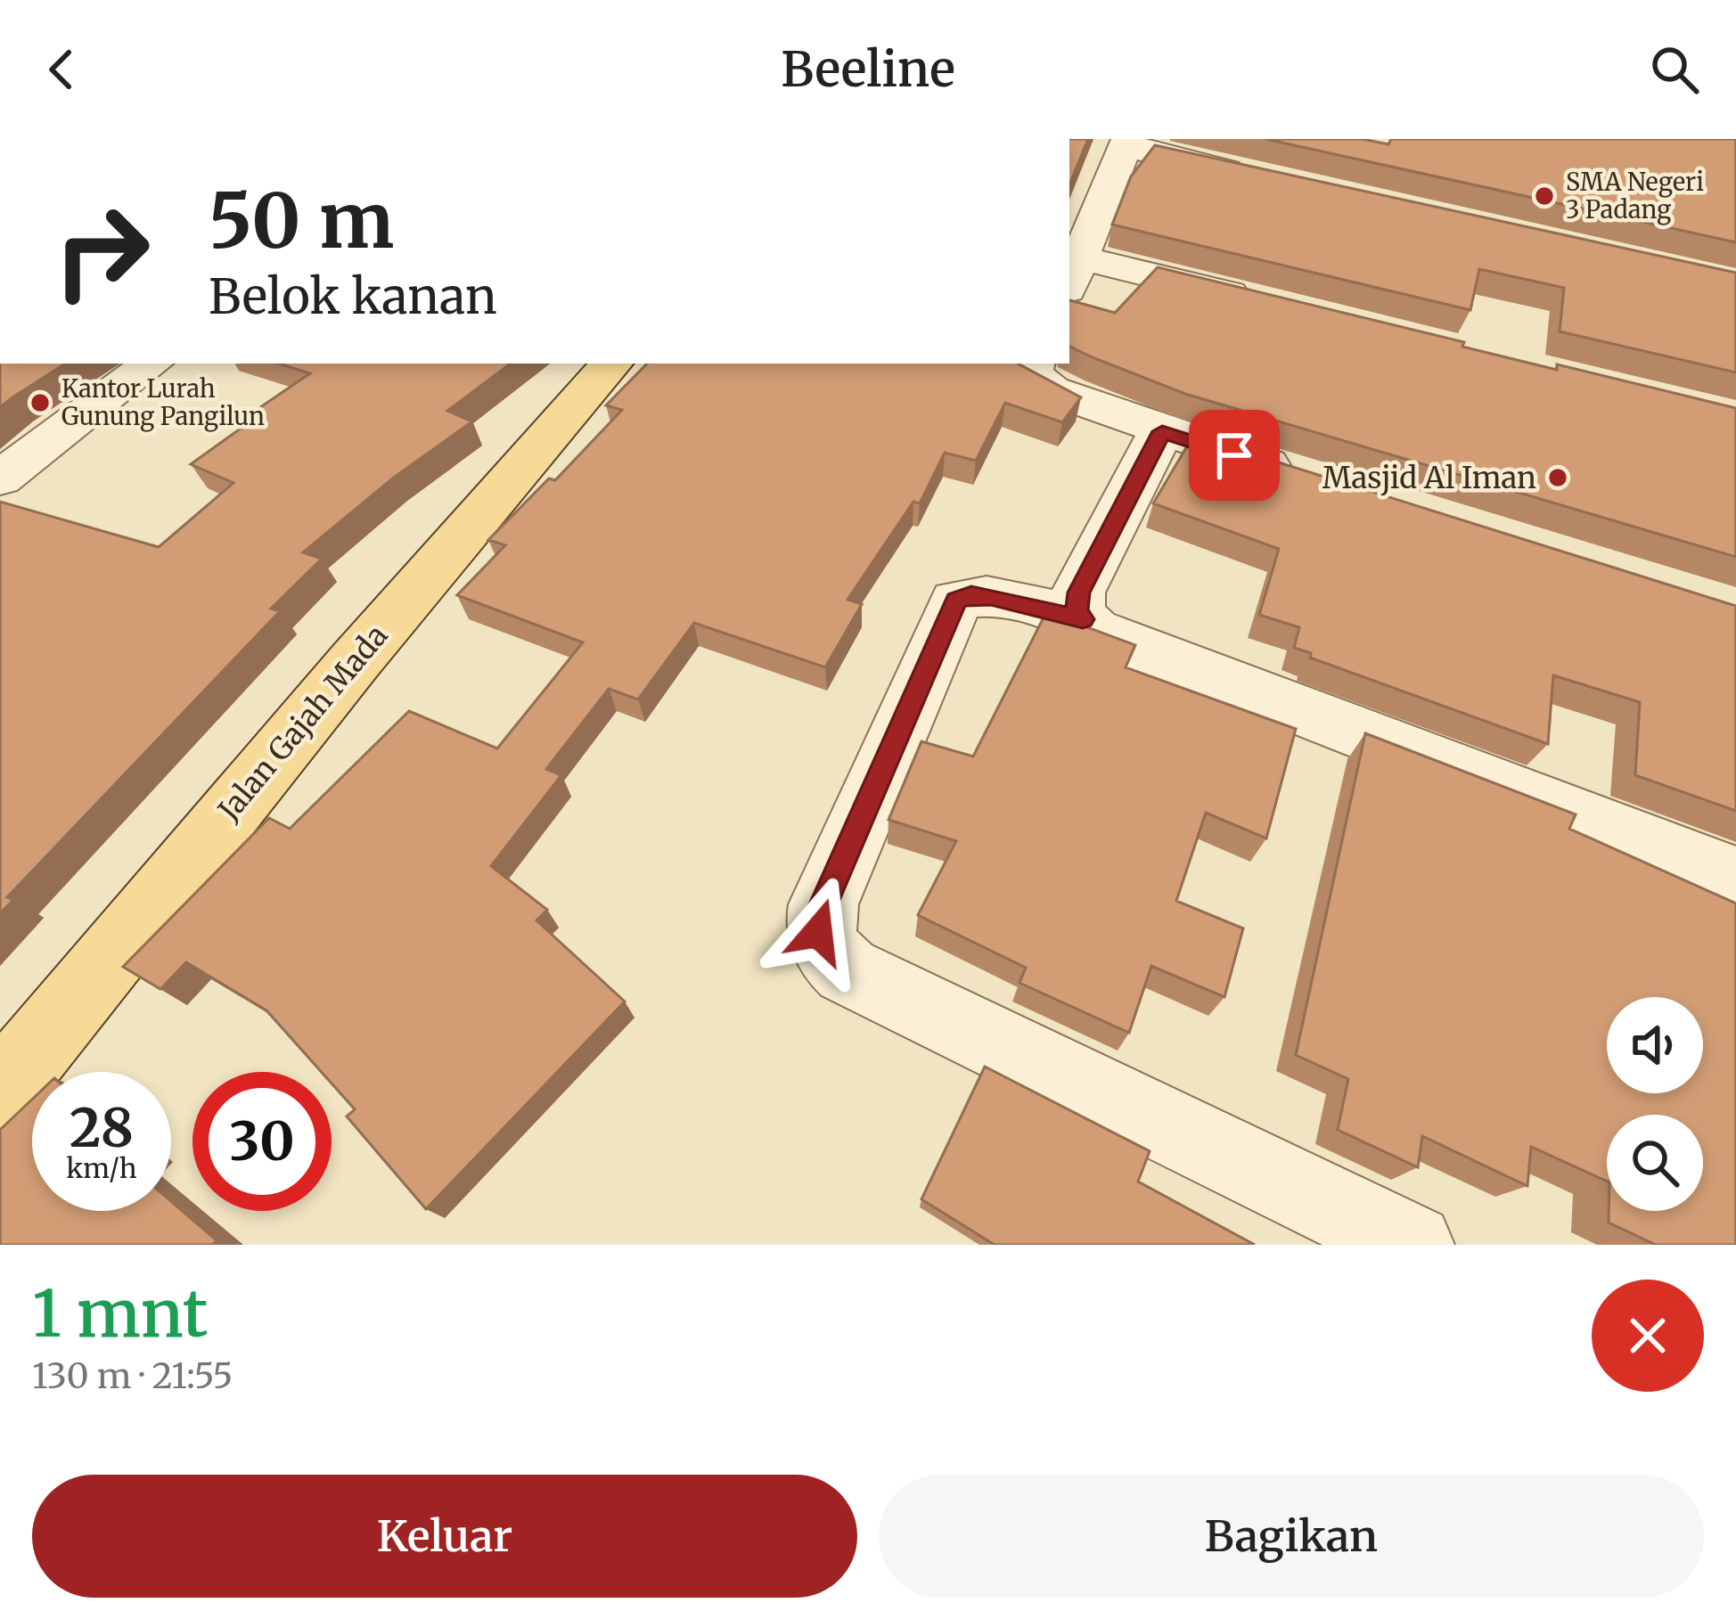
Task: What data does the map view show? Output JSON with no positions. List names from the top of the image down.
{
  "streets": {
    "main road": ["Jalan Gajah Mada"]
  },
  "places": ["SMA Negeri 3 Padang", "Kantor Lurah Gunung Pangilun", "Masjid Al Iman"],
  "page": {
    "header": "Beeline",
    "turn": ["50 m", "Belok kanan"],
    "speed": "28 km/h",
    "limit": "30",
    "heading": ["1 mnt", "130 m · 21:55"],
    "buttons": ["Keluar", "Bagikan"]
  }
}
